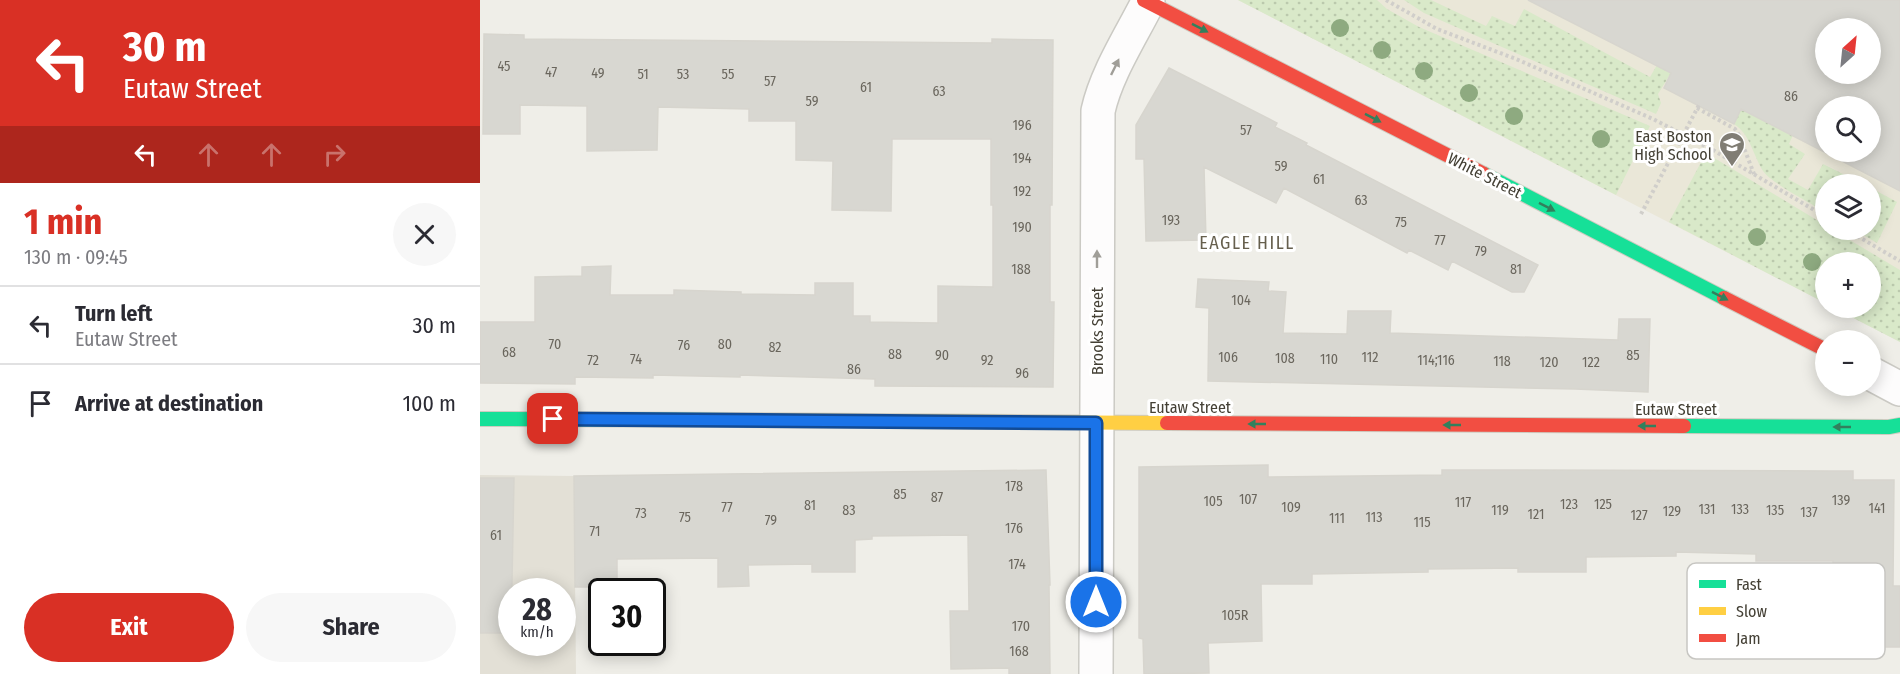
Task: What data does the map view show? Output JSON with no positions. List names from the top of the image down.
{
  "streets": {
    "street": ["White Street", "Brooks Street", "Eutaw Street"]
  },
  "crossings": [
    ["White Street", "Brooks Street"],
    ["Brooks Street", "Eutaw Street"]
  ],
  "one_way": ["White Street", "Brooks Street", "Eutaw Street"],
  "districts": ["EAGLE HILL"],
  "places": {
    "school or university": ["East Boston High School"]
  },
  "house_numbers": [
    "45",
    "47",
    "49",
    "51",
    "53",
    "55",
    "57",
    "61",
    "63",
    "86",
    "59",
    "196",
    "57",
    "194",
    "59",
    "61",
    "192",
    "63",
    "193",
    "75",
    "190",
    "77",
    "79",
    "188",
    "81",
    "104",
    "70",
    "80",
    "76",
    "82",
    "68",
    "88",
    "90",
    "85",
    "106",
    "112",
    "108",
    "74",
    "110",
    "72",
    "92",
    "114;116",
    "118",
    "120",
    "122",
    "86",
    "96",
    "178",
    "85",
    "87",
    "107",
    "139",
    "105",
    "117",
    "123",
    "125",
    "81",
    "77",
    "109",
    "141",
    "131",
    "133",
    "83",
    "119",
    "135",
    "129",
    "137",
    "73",
    "121",
    "127",
    "75",
    "113",
    "111",
    "79",
    "115",
    "176",
    "71",
    "61",
    "174",
    "105R",
    "170",
    "168"
  ],
  "legend": ["Fast", "Slow", "Jam"],
  "north": "top right",
  "page": {
    "turn": ["30 m", "Eutaw Street"],
    "map_buttons": ["+", "−"],
    "heading": ["1 min", "130 m · 09:45"],
    "list": [
      {
        "name": "Turn left",
        "note": "Eutaw Street",
        "value": "30 m"
      },
      {
        "name": "Arrive at destination",
        "value": "100 m"
      }
    ],
    "speed": "28 km/h",
    "limit": "30",
    "buttons": ["Exit", "Share"]
  }
}
